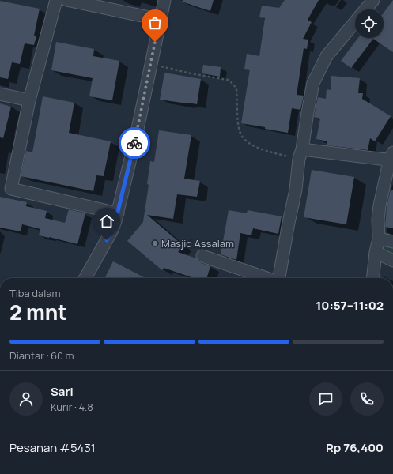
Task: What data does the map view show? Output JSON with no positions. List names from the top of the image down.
{
  "places": ["Masjid Assalam"],
  "page": {
    "heading": ["2 mnt", "Tiba dalam", "10:57–11:02"],
    "panel": [
      "Sari",
      "Kurir · 4.8",
      "Pesanan #5431",
      "Rp 76,400"
    ],
    "bar": "Diantar · 60 m"
  }
}
